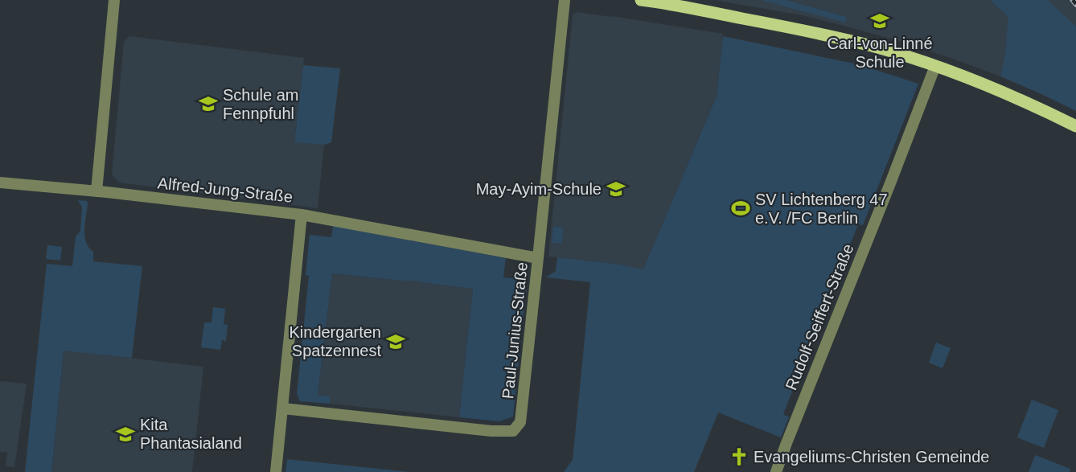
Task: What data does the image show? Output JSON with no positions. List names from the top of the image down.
{
  "streets": {
    "street": ["Alfred-Jung-Straße", "Rudolf-Seiffert-Straße", "Paul-Junius-Straße"]
  },
  "crossings": [
    ["Alfred-Jung-Straße", "Paul-Junius-Straße"]
  ],
  "places": {
    "school or university": [
      "Carl-von-Linné Schule",
      "Schule am Fennpfuhl",
      "May-Ayim-Schule",
      "Kindergarten Spatzennest",
      "Kita Phantasialand"
    ],
    "sports": ["SV Lichtenberg 47 e.V. /FC Berlin"],
    "church": ["Evangeliums-Christen Gemeinde"]
  }
}
